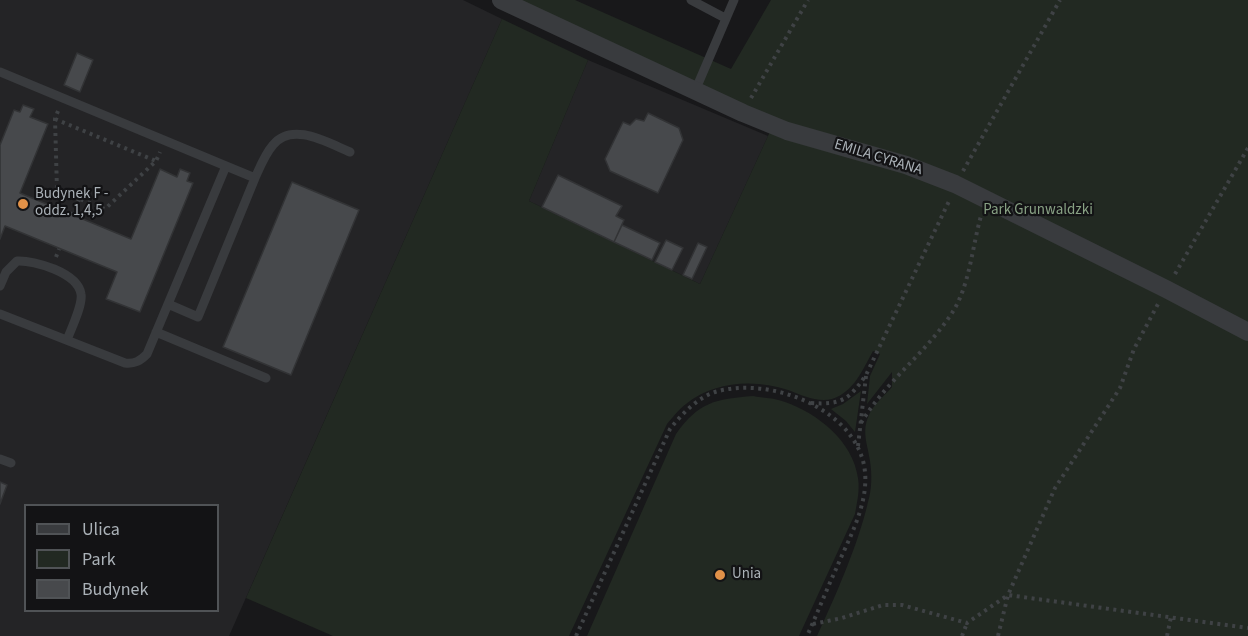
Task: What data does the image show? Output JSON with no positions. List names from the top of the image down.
{
  "streets": {
    "street": ["EMILA CYRANA"]
  },
  "parks": ["Park Grunwaldzki"],
  "places": ["Budynek F - oddz. 1,4,5", "Unia"],
  "legend": ["Ulica", "Park", "Budynek"]
}
